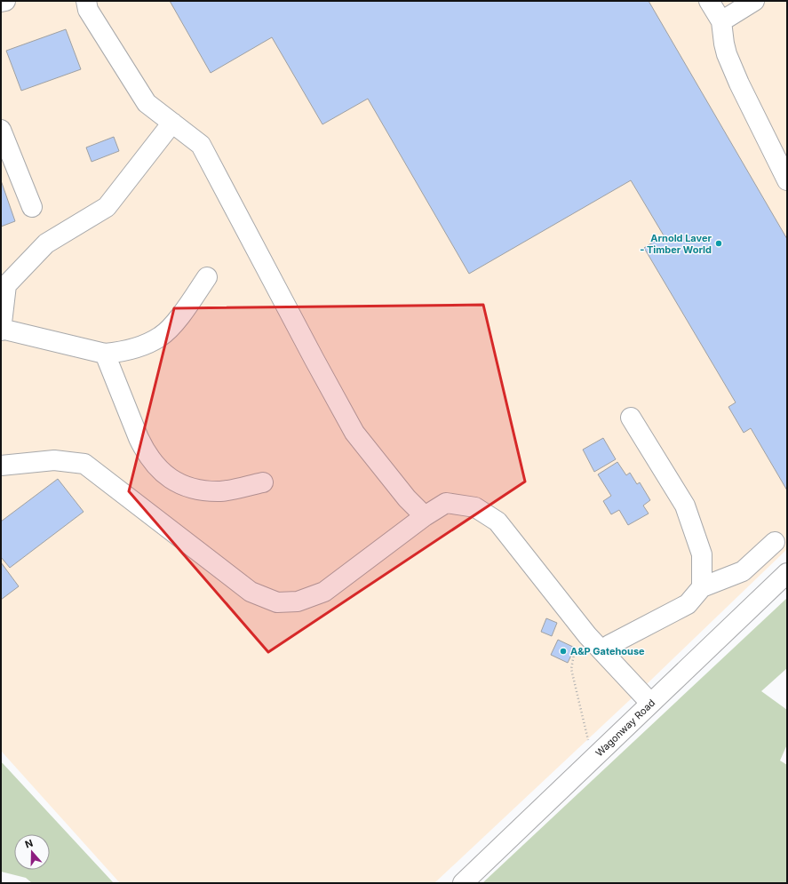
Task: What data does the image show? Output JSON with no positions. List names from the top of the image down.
{
  "streets": {
    "main road": ["Wagonway Road"]
  },
  "places": ["Arnold Laver - Timber World", "A&P Gatehouse"],
  "north": "top"
}
